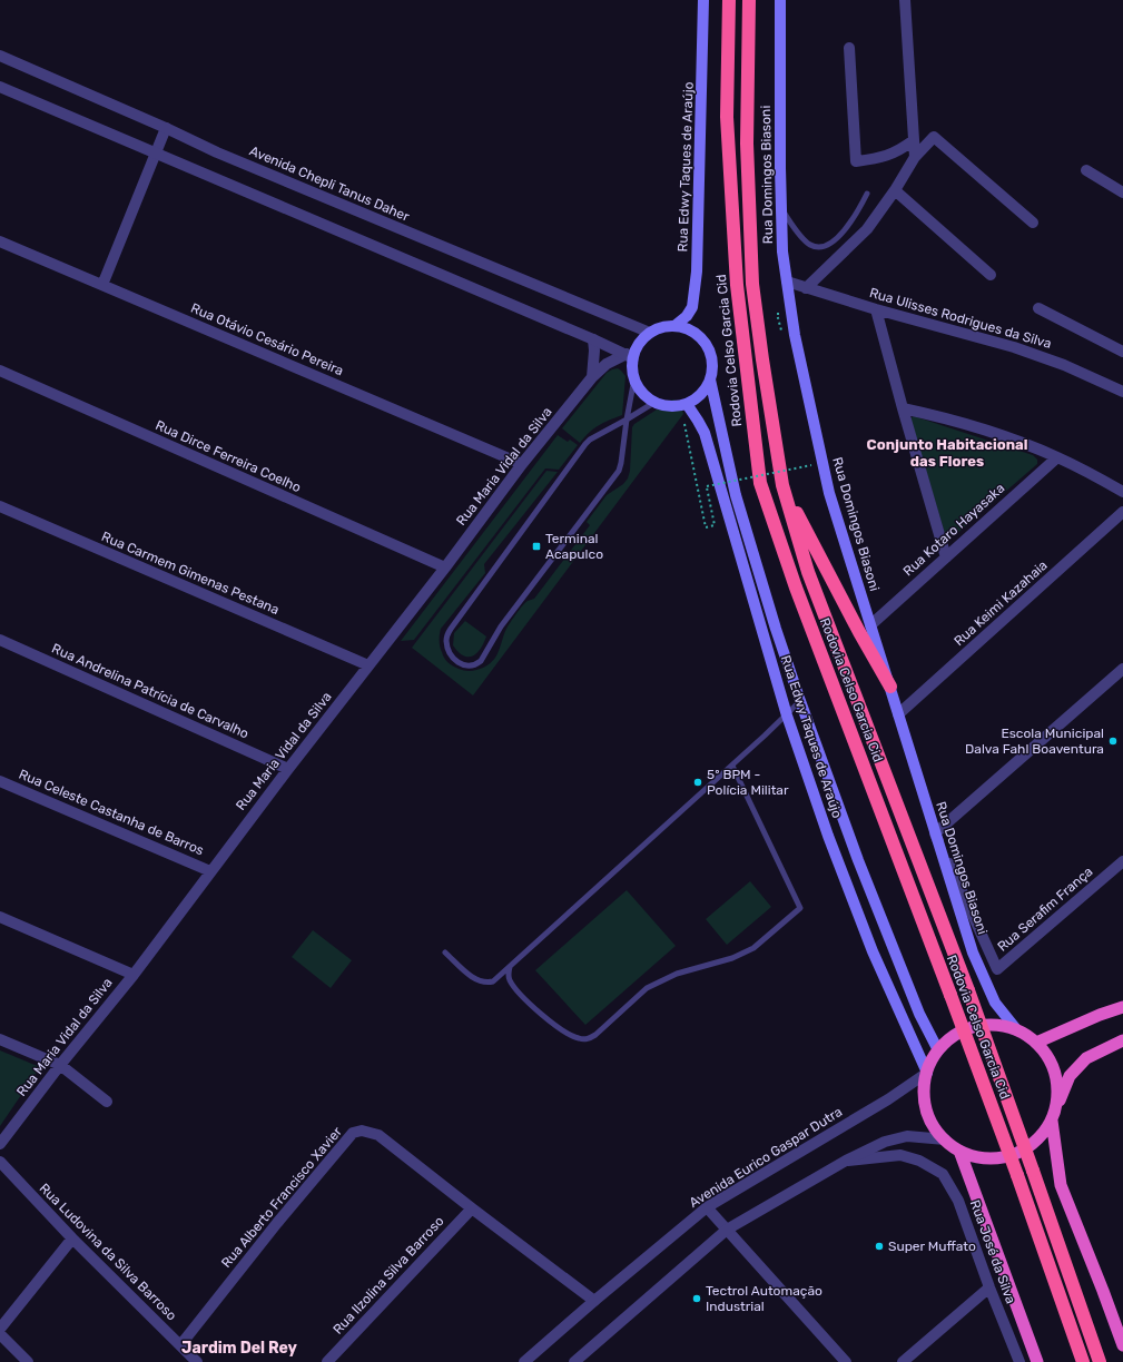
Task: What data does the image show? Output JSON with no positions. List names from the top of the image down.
{
  "streets": {
    "highway": ["Rodovia Celso Garcia Cid"],
    "main road": ["Rua Edwy Taques de Araújo", "Rua Domingos Biasoni"],
    "street": [
      "Avenida Chepli Tanus Daher",
      "Rua Ulisses Rodrigues da Silva",
      "Rua Otávio Cesário Pereira",
      "Rua Dirce Ferreira Coelho",
      "Rua Maria Vidal da Silva",
      "Rua Kotaro Hayasaka",
      "Rua Carmem Gimenas Pestana",
      "Rua Keimi Kazahaia",
      "Rua Andrelina Patrícia de Carvalho",
      "Rua Celeste Castanha de Barros",
      "Rua Serafim França",
      "Avenida Eurico Gaspar Dutra",
      "Rua Alberto Francisco Xavier",
      "Rua Ludovina da Silva Barroso",
      "Rua José da Silva",
      "Rua Ilzolina Silva Barroso"
    ]
  },
  "crossings": [
    ["Rua Edwy Taques de Araújo", "Rua Domingos Biasoni"],
    ["Rua Edwy Taques de Araújo", "Avenida Chepli Tanus Daher"],
    ["Rua Edwy Taques de Araújo", "Rua Maria Vidal da Silva"],
    ["Rua Edwy Taques de Araújo", "Avenida Eurico Gaspar Dutra"],
    ["Rua Domingos Biasoni", "Rua Ulisses Rodrigues da Silva"],
    ["Rua Domingos Biasoni", "Rua Kotaro Hayasaka"],
    ["Rua Domingos Biasoni", "Rua Keimi Kazahaia"],
    ["Rua Domingos Biasoni", "Rua Serafim França"],
    ["Rua Domingos Biasoni", "Avenida Eurico Gaspar Dutra"],
    ["Avenida Chepli Tanus Daher", "Rua Maria Vidal da Silva"],
    ["Rua Otávio Cesário Pereira", "Rua Maria Vidal da Silva"],
    ["Rua Dirce Ferreira Coelho", "Rua Maria Vidal da Silva"],
    ["Rua Maria Vidal da Silva", "Rua Carmem Gimenas Pestana"],
    ["Rua Maria Vidal da Silva", "Rua Andrelina Patrícia de Carvalho"],
    ["Rua Maria Vidal da Silva", "Rua Celeste Castanha de Barros"],
    ["Avenida Eurico Gaspar Dutra", "Rua Alberto Francisco Xavier"],
    ["Rua Alberto Francisco Xavier", "Rua Ludovina da Silva Barroso"],
    ["Rua Alberto Francisco Xavier", "Rua Ilzolina Silva Barroso"]
  ],
  "districts": ["Conjunto Habitacional das Flores", "Jardim Del Rey"],
  "places": {
    "transit": ["Terminal Acapulco"],
    "other": [
      "Escola Municipal Dalva Fahl Boaventura",
      "5º BPM - Polícia Militar",
      "Super Muffato",
      "Tectrol Automação Industrial"
    ]
  }
}
